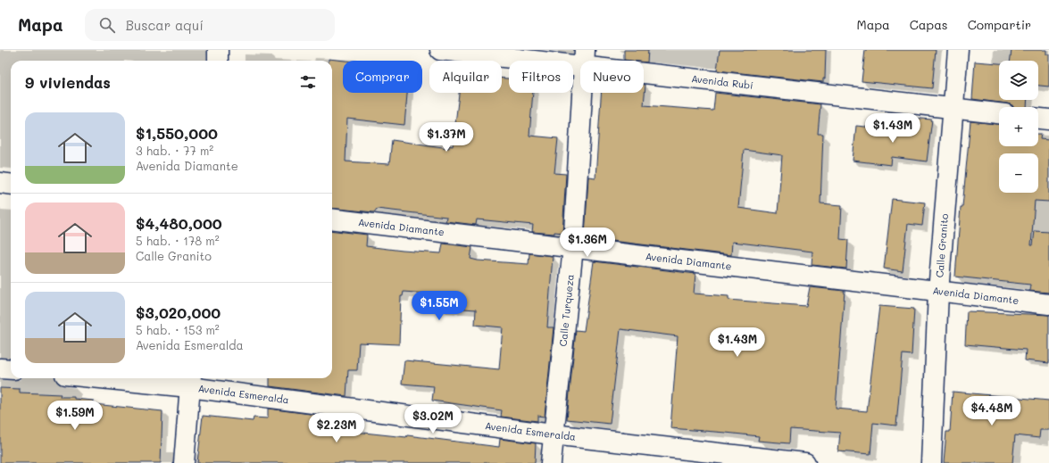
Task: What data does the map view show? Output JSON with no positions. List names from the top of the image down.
{
  "streets": {
    "street": [
      "Avenida Rubí",
      "Avenida Diamante",
      "Calle Granito",
      "Calle Turqueza",
      "Avenida Esmeralda"
    ]
  },
  "crossings": [
    ["Avenida Rubí", "Calle Granito"],
    ["Avenida Rubí", "Calle Turqueza"],
    ["Avenida Diamante", "Calle Granito"],
    ["Avenida Diamante", "Calle Turqueza"],
    ["Calle Turqueza", "Avenida Esmeralda"]
  ],
  "page": {
    "header": "Mapa",
    "search": "Buscar aquí",
    "nav": ["Mapa", "Capas", "Compartir"],
    "map_buttons": ["+", "−"],
    "chip": [
      "Comprar",
      "Alquilar",
      "Filtros",
      "Nuevo"
    ],
    "heading": "9 viviendas",
    "list": [
      {
        "name": "$1,550,000",
        "note": "3 hab. · 77 m² · Avenida Diamante"
      },
      {
        "name": "$4,480,000",
        "note": "5 hab. · 178 m² · Calle Granito"
      },
      {
        "name": "$3,020,000",
        "note": "5 hab. · 153 m² · Avenida Esmeralda"
      }
    ],
    "price": [
      "$1.43M",
      "$1.37M",
      "$1.36M",
      "$1.55M",
      "$1.43M",
      "$4.48M",
      "$1.59M",
      "$3.02M",
      "$2.23M"
    ]
  }
}
